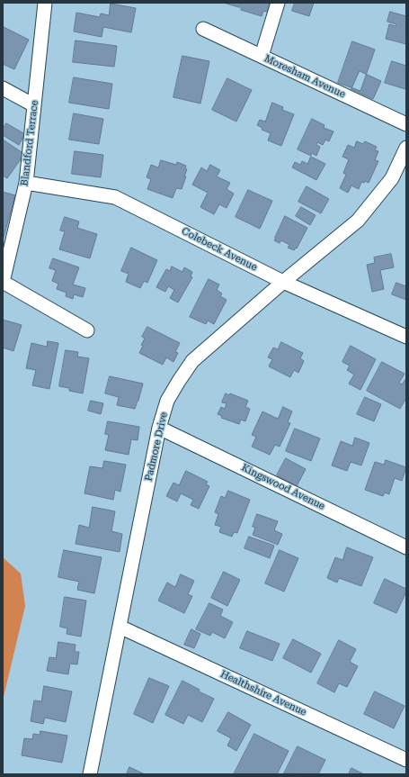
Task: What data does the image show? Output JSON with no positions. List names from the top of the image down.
{
  "streets": {
    "street": [
      "Moresham Avenue",
      "Blandford Terrace",
      "Colebeck Avenue",
      "Padmore Drive",
      "Kingswood Avenue",
      "Healthshire Avenue"
    ]
  },
  "crossings": [
    ["Blandford Terrace", "Colebeck Avenue"],
    ["Colebeck Avenue", "Padmore Drive"],
    ["Padmore Drive", "Kingswood Avenue"],
    ["Padmore Drive", "Healthshire Avenue"]
  ]
}
